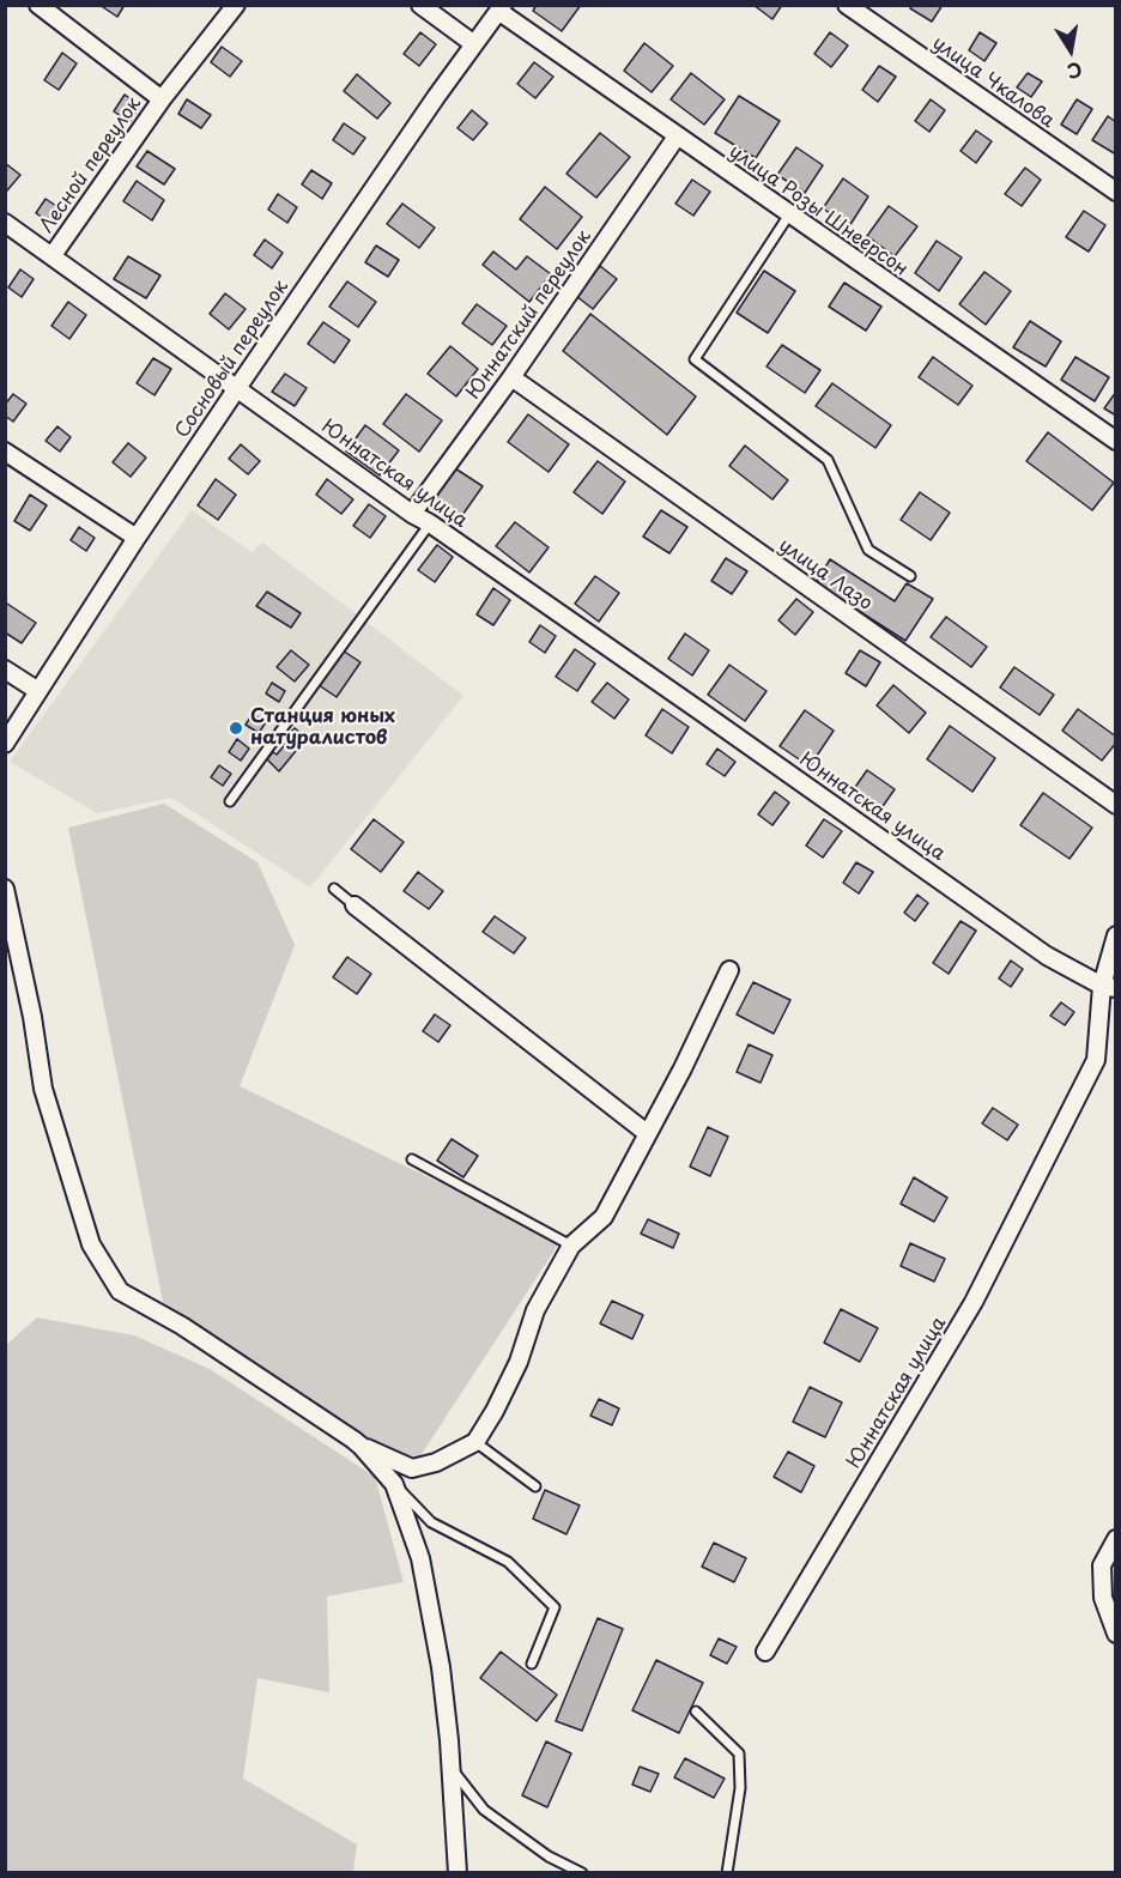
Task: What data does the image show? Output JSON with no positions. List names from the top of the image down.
{
  "streets": {
    "street": [
      "улица Чкалова",
      "Лесной переулок",
      "улица Розы Шнеерсон",
      "Юннатский переулок",
      "Сосновый переулок",
      "Юннатская улица",
      "улица Лазо"
    ]
  },
  "crossings": [
    ["Лесной переулок", "Юннатская улица"],
    ["улица Розы Шнеерсон", "Юннатский переулок"],
    ["улица Розы Шнеерсон", "Сосновый переулок"],
    ["Юннатский переулок", "Юннатская улица"],
    ["Юннатский переулок", "улица Лазо"],
    ["Сосновый переулок", "Юннатская улица"]
  ],
  "places": ["Станция юных натуралистов"],
  "north": "bottom"
}
